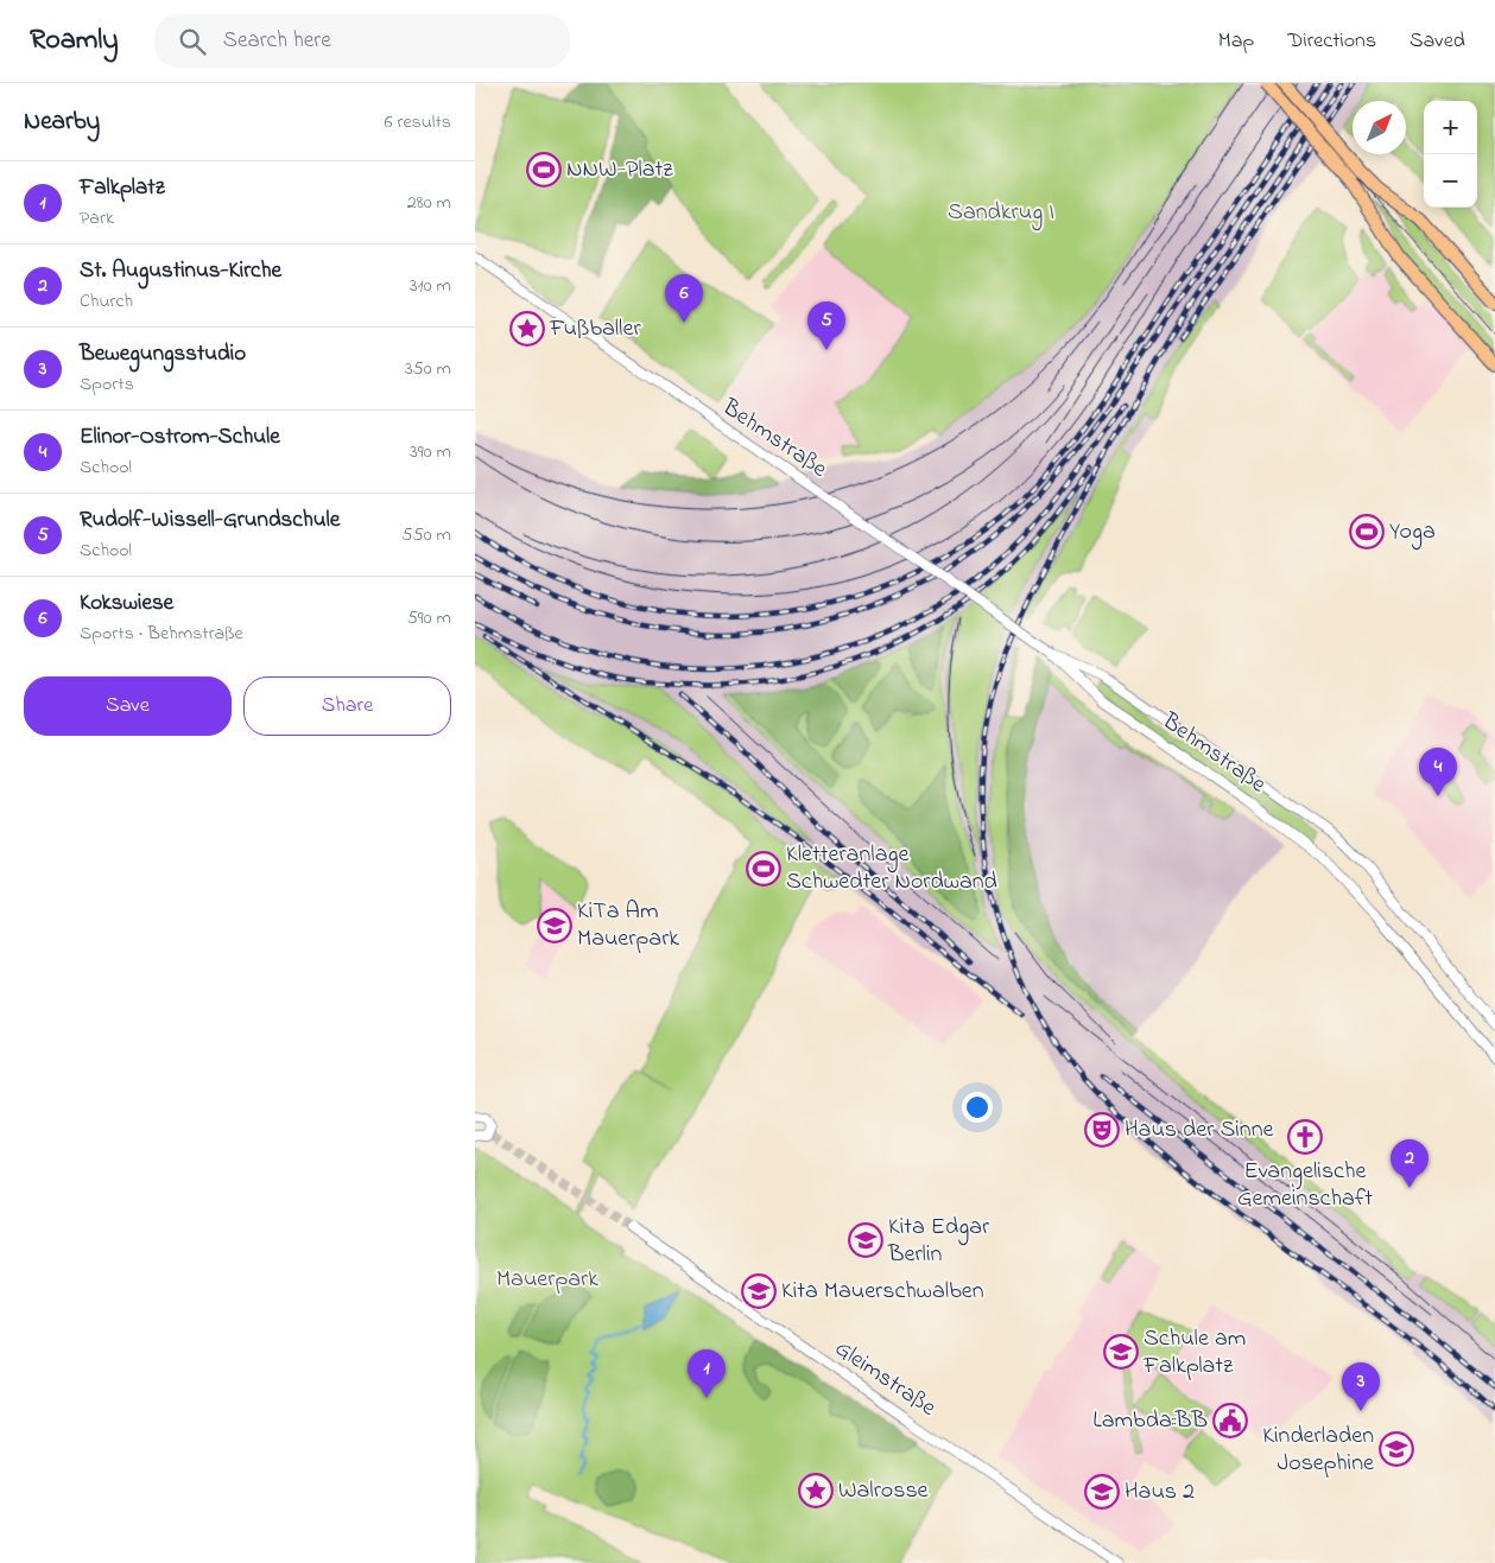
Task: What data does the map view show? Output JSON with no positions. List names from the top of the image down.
{
  "streets": {
    "street": ["Behmstraße", "Gleimstraße"]
  },
  "parks": ["Sandkrug I", "Mauerpark"],
  "places": {
    "sports": ["NNW-Platz", "Yoga", "Kletteranlage Schwedter Nordwand"],
    "place": ["Fußballer", "Walrosse"],
    "school or university": [
      "KiTa Am Mauerpark",
      "Kita Edgar Berlin",
      "Kita Mauerschwalben",
      "Schule am Falkplatz",
      "Kinderladen Josephine",
      "Haus 2"
    ],
    "theatre": ["Haus der Sinne"],
    "church": ["Evangelische Gemeinschaft"],
    "public building": ["Lambda::BB"]
  },
  "north": "top right",
  "page": {
    "header": "Roamly",
    "search": "Search here",
    "nav": ["Map", "Directions", "Saved"],
    "heading": ["Nearby", "6 results"],
    "map_buttons": ["+", "−"],
    "list": [
      {
        "mark": "1",
        "name": "Falkplatz",
        "note": "Park",
        "value": "280 m"
      },
      {
        "mark": "2",
        "name": "St. Augustinus-Kirche",
        "note": "Church",
        "value": "310 m"
      },
      {
        "mark": "3",
        "name": "Bewegungsstudio",
        "note": "Sports",
        "value": "350 m"
      },
      {
        "mark": "4",
        "name": "Elinor-Ostrom-Schule",
        "note": "School",
        "value": "390 m"
      },
      {
        "mark": "5",
        "name": "Rudolf-Wissell-Grundschule",
        "note": "School",
        "value": "550 m"
      },
      {
        "mark": "6",
        "name": "Kokswiese",
        "note": "Sports · Behmstraße",
        "value": "590 m"
      }
    ],
    "pins": [
      "6",
      "5",
      "4",
      "2",
      "1",
      "3"
    ],
    "buttons": ["Save", "Share"]
  }
}
